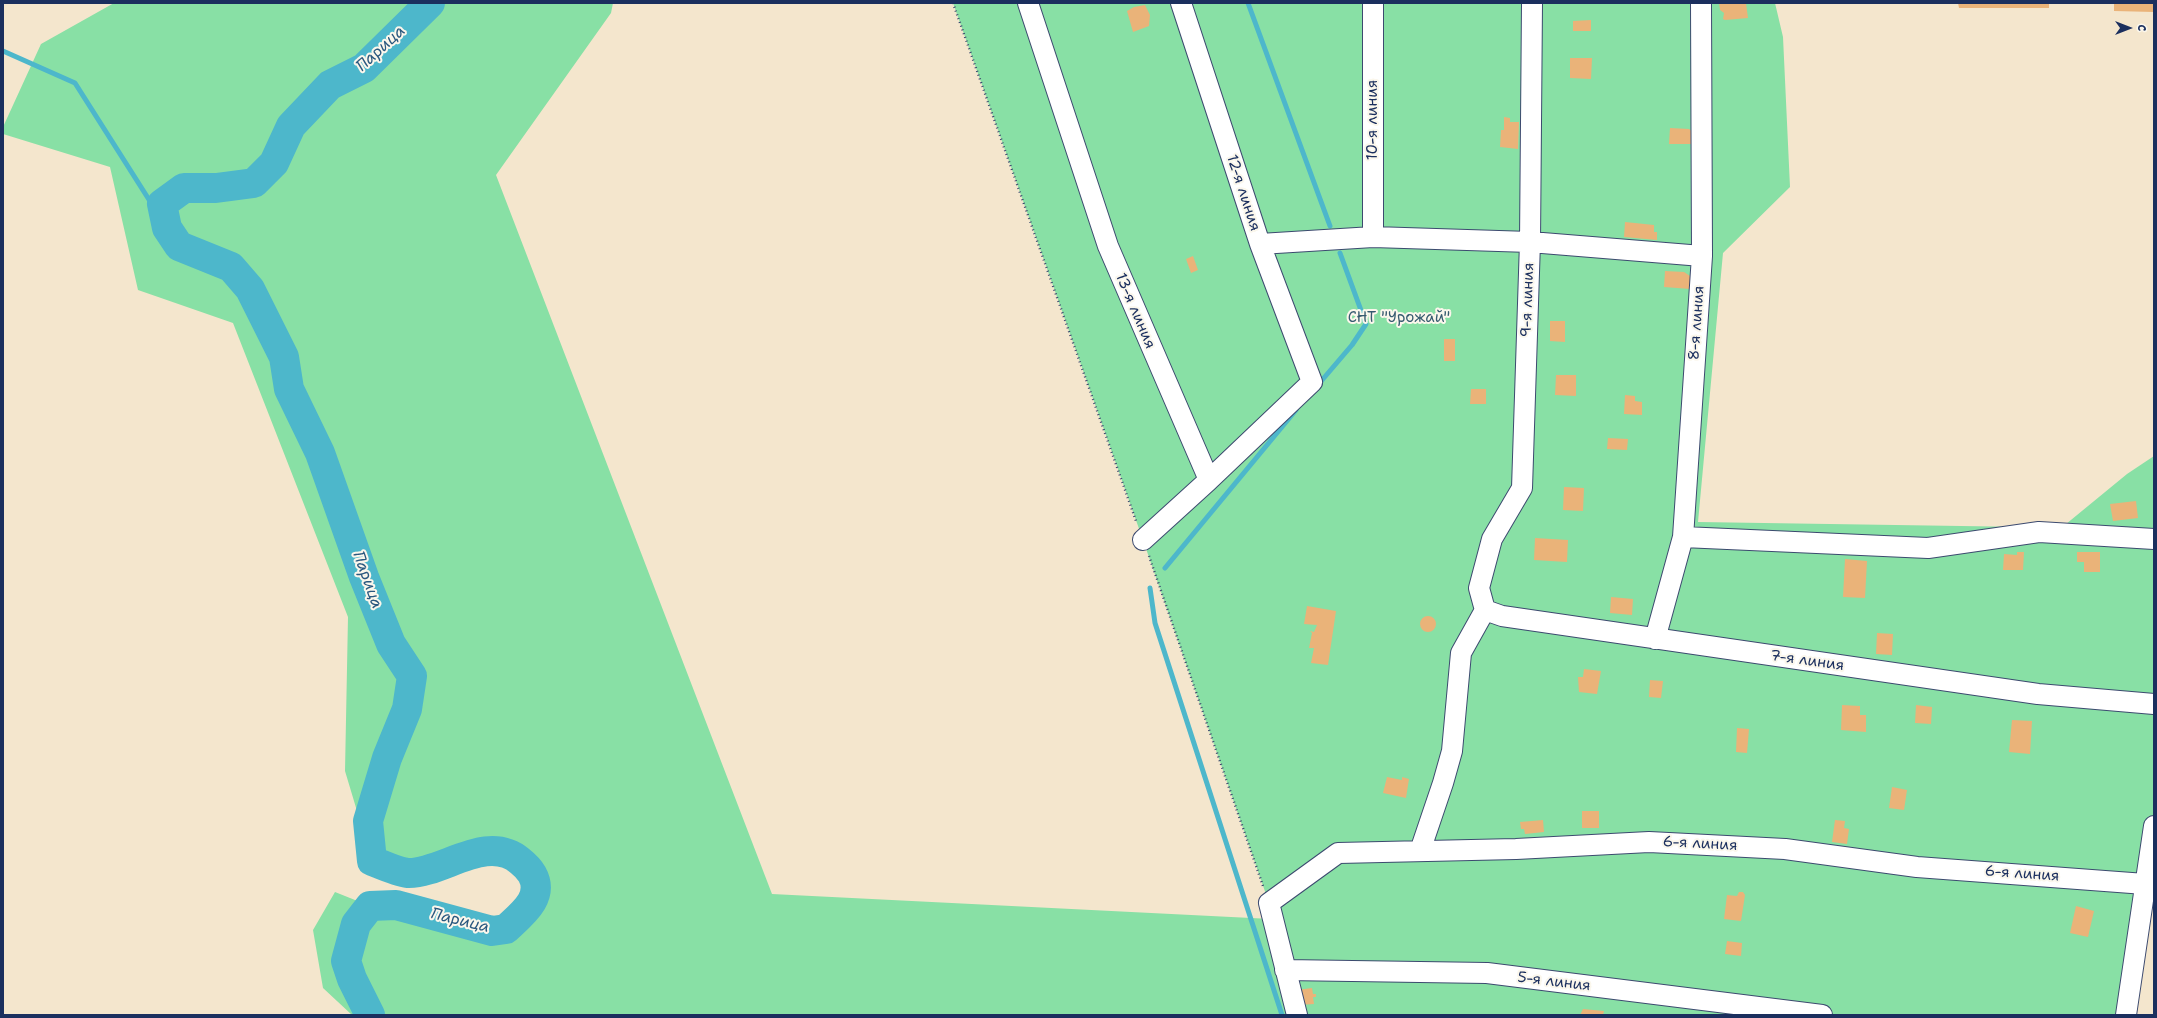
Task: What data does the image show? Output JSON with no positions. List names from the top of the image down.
{
  "streets": {
    "street": [
      "10-я линия",
      "12-я линия",
      "9-я линия",
      "13-я линия",
      "8-я линия",
      "7-я линия",
      "6-я линия",
      "5-я линия"
    ]
  },
  "crossings": [
    ["12-я линия", "13-я линия"],
    ["9-я линия", "7-я линия"],
    ["8-я линия", "7-я линия"]
  ],
  "water": ["Парица"],
  "parks": ["СНТ \"Урожай\""],
  "north": "right"
}
